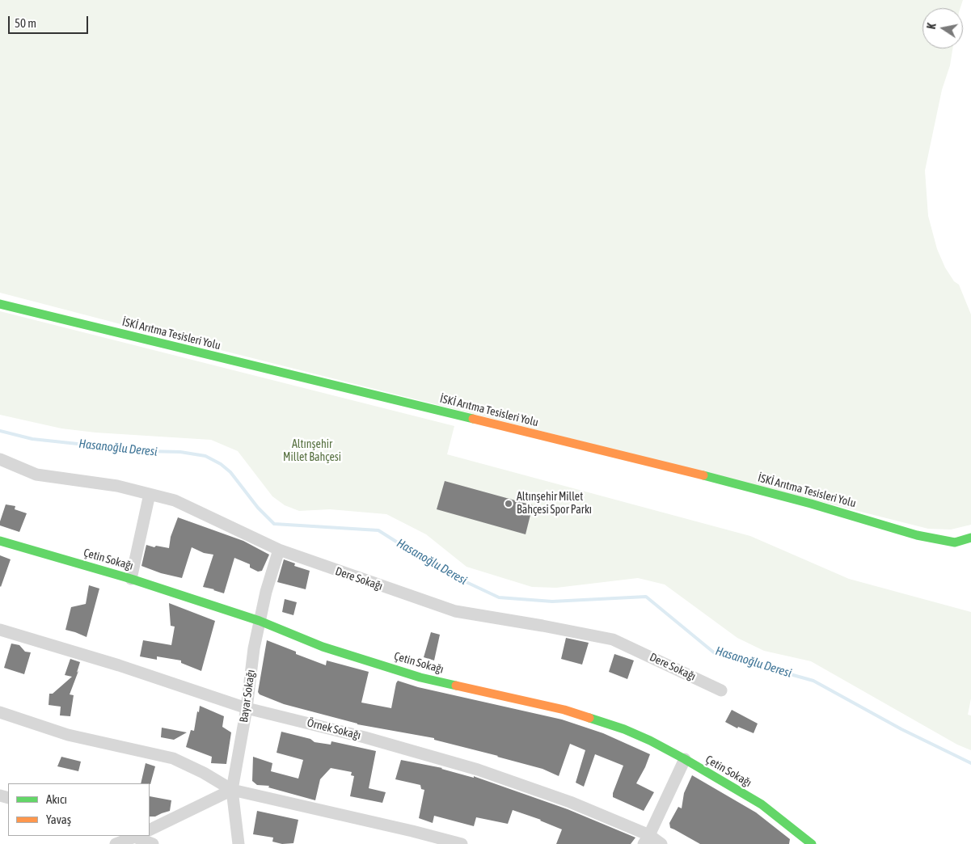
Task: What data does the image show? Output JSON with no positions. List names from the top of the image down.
{
  "streets": {
    "main road": ["İSKİ Arıtma Tesisleri Yolu", "Çetin Sokağı"],
    "street": ["Dere Sokağı", "Bayar Sokağı", "Örnek Sokağı"]
  },
  "crossings": [
    ["Çetin Sokağı", "Bayar Sokağı"],
    ["Dere Sokağı", "Bayar Sokağı"],
    ["Bayar Sokağı", "Örnek Sokağı"]
  ],
  "water": ["Hasanoğlu Deresi"],
  "parks": ["Altınşehir Millet Bahçesi"],
  "places": ["Altınşehir Millet Bahçesi Spor Parkı"],
  "legend": ["Akıcı", "Yavaş"],
  "scale_bar": "50 m",
  "north": "left"
}
